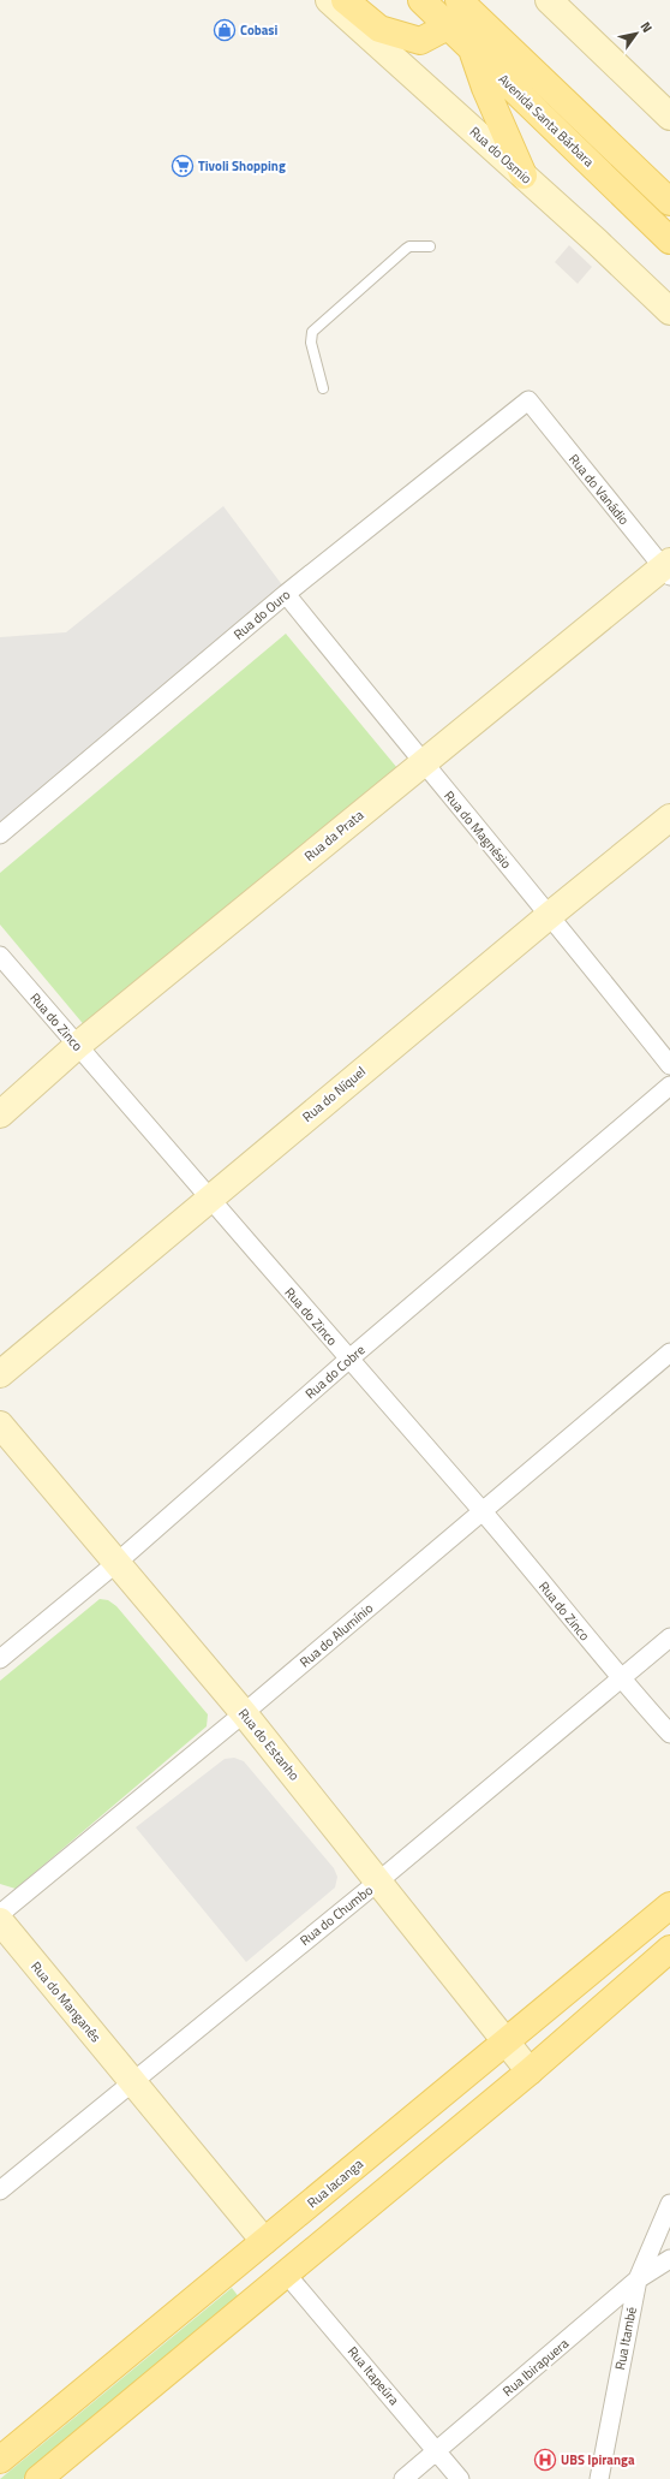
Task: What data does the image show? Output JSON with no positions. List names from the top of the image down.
{
  "streets": {
    "main road": ["Avenida Santa Bárbara", "Rua Iacanga"],
    "street": [
      "Rua do Osmio",
      "Rua do Vanádio",
      "Rua do Ouro",
      "Rua do Magnésio",
      "Rua da Prata",
      "Rua do Zinco",
      "Rua do Níquel",
      "Rua do Cobre",
      "Rua do Alumínio",
      "Rua do Estanho",
      "Rua do Chumbo",
      "Rua do Manganês",
      "Rua Itambé",
      "Rua Ibirapuera",
      "Rua Itapeúra"
    ]
  },
  "crossings": [
    ["Rua do Vanádio", "Rua do Ouro"],
    ["Rua do Vanádio", "Rua da Prata"],
    ["Rua do Ouro", "Rua do Magnésio"],
    ["Rua do Magnésio", "Rua da Prata"],
    ["Rua do Magnésio", "Rua do Níquel"],
    ["Rua da Prata", "Rua do Zinco"],
    ["Rua do Zinco", "Rua do Níquel"],
    ["Rua do Zinco", "Rua do Cobre"],
    ["Rua do Zinco", "Rua do Alumínio"],
    ["Rua do Zinco", "Rua do Chumbo"],
    ["Rua do Cobre", "Rua do Estanho"],
    ["Rua do Alumínio", "Rua do Estanho"],
    ["Rua do Estanho", "Rua do Chumbo"],
    ["Rua do Estanho", "Rua Iacanga"],
    ["Rua do Chumbo", "Rua do Manganês"],
    ["Rua Itambé", "Rua Ibirapuera"],
    ["Rua Ibirapuera", "Rua Itapeúra"]
  ],
  "places": {
    "shop": ["Cobasi"],
    "supermarket": ["Tivoli Shopping"],
    "hospital": ["UBS Ipiranga"]
  },
  "north": "top right"
}
